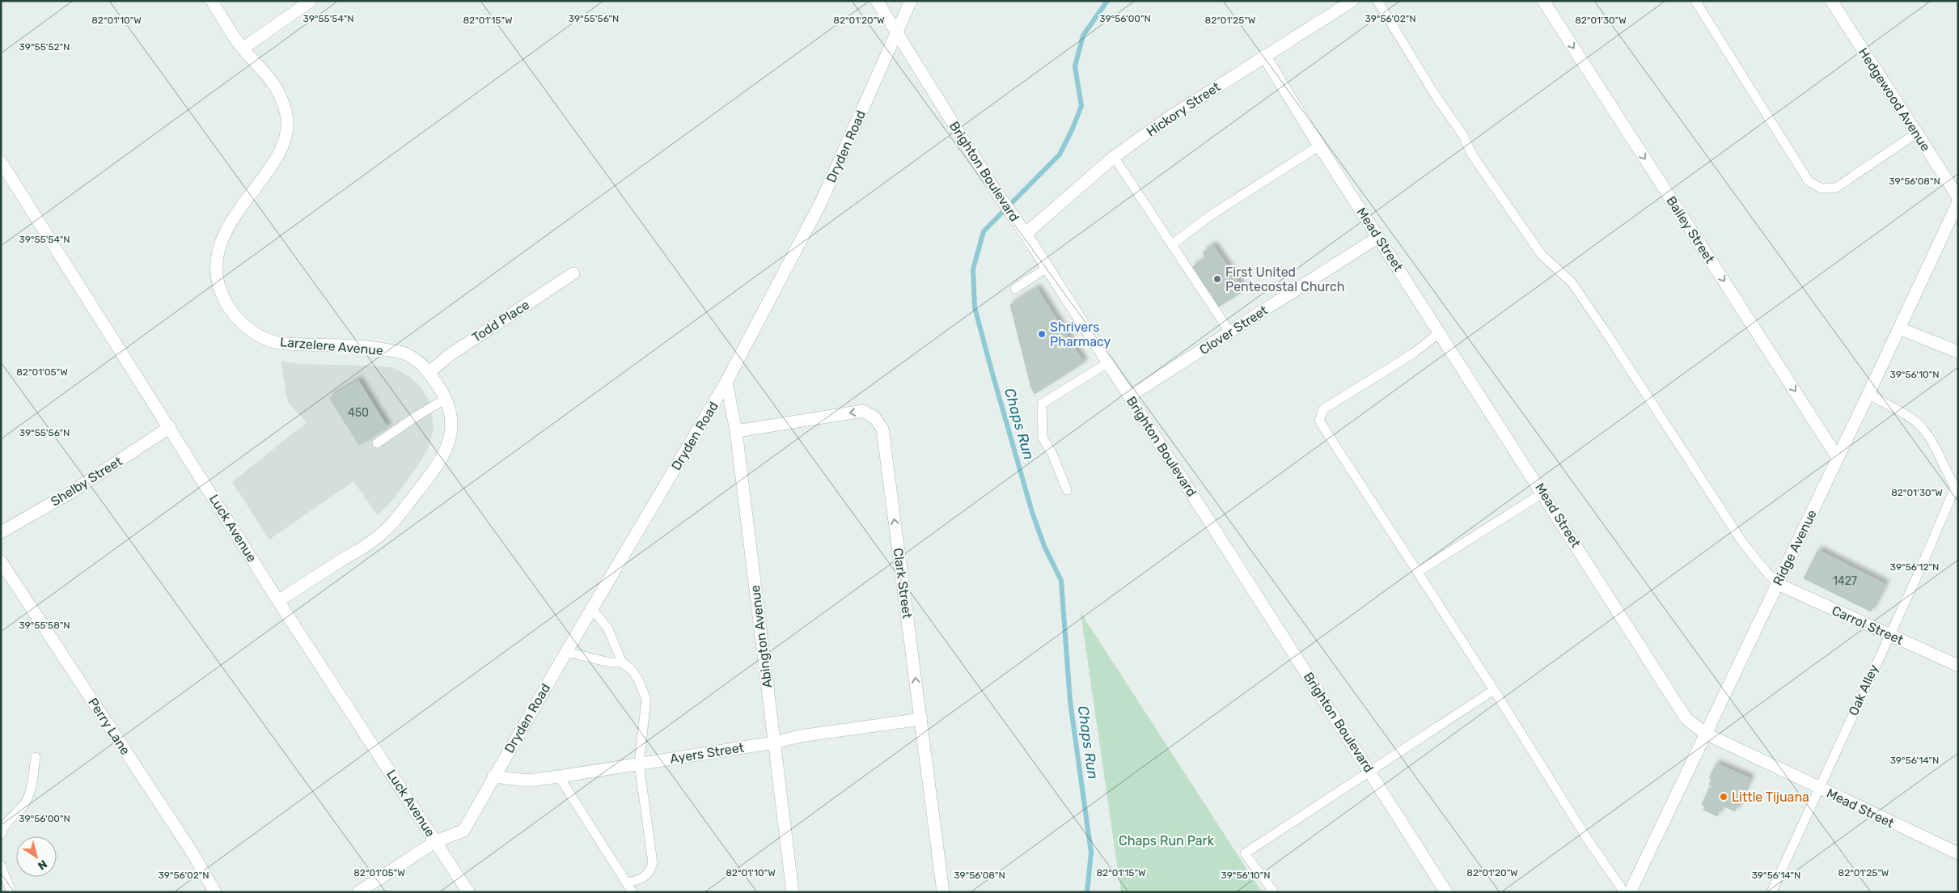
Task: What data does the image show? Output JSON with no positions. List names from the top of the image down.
{
  "streets": {
    "street": [
      "Hedgewood Avenue",
      "Hickory Street",
      "Dryden Road",
      "Brighton Boulevard",
      "Bailey Street",
      "Mead Street",
      "Todd Place",
      "Clover Street",
      "Larzelere Avenue",
      "Shelby Street",
      "Luck Avenue",
      "Ridge Avenue",
      "Clark Street",
      "Carrol Street",
      "Abington Avenue",
      "Perry Lane",
      "Ayers Street"
    ],
    "lane": ["Oak Alley"]
  },
  "crossings": [
    ["Hickory Street", "Brighton Boulevard"],
    ["Hickory Street", "Mead Street"],
    ["Dryden Road", "Brighton Boulevard"],
    ["Dryden Road", "Luck Avenue"],
    ["Dryden Road", "Abington Avenue"],
    ["Dryden Road", "Ayers Street"],
    ["Brighton Boulevard", "Clover Street"],
    ["Bailey Street", "Ridge Avenue"],
    ["Mead Street", "Clover Street"],
    ["Mead Street", "Ridge Avenue"],
    ["Mead Street", "Oak Alley"],
    ["Todd Place", "Larzelere Avenue"],
    ["Larzelere Avenue", "Luck Avenue"],
    ["Shelby Street", "Luck Avenue"],
    ["Ridge Avenue", "Carrol Street"],
    ["Clark Street", "Abington Avenue"],
    ["Clark Street", "Ayers Street"],
    ["Carrol Street", "Oak Alley"],
    ["Abington Avenue", "Ayers Street"]
  ],
  "one_way": ["Bailey Street"],
  "water": ["Chaps Run"],
  "parks": ["Chaps Run Park"],
  "places": ["First United Pentecostal Church", "Shrivers Pharmacy", "Little Tijuana"],
  "house_numbers": ["450", "1427"],
  "north": "bottom right",
  "coordinates": [
    "39°55'54\"N",
    "39°55'56\"N",
    "39°56'00\"N",
    "39°56'02\"N",
    "82°01'10\"W",
    "82°01'15\"W",
    "82°01'20\"W",
    "82°01'25\"W",
    "82°01'30\"W",
    "39°55'52\"N",
    "39°56'08\"N",
    "82°01'05\"W",
    "39°56'10\"N",
    "39°56'12\"N",
    "39°55'58\"N",
    "39°56'14\"N"
  ]
}
